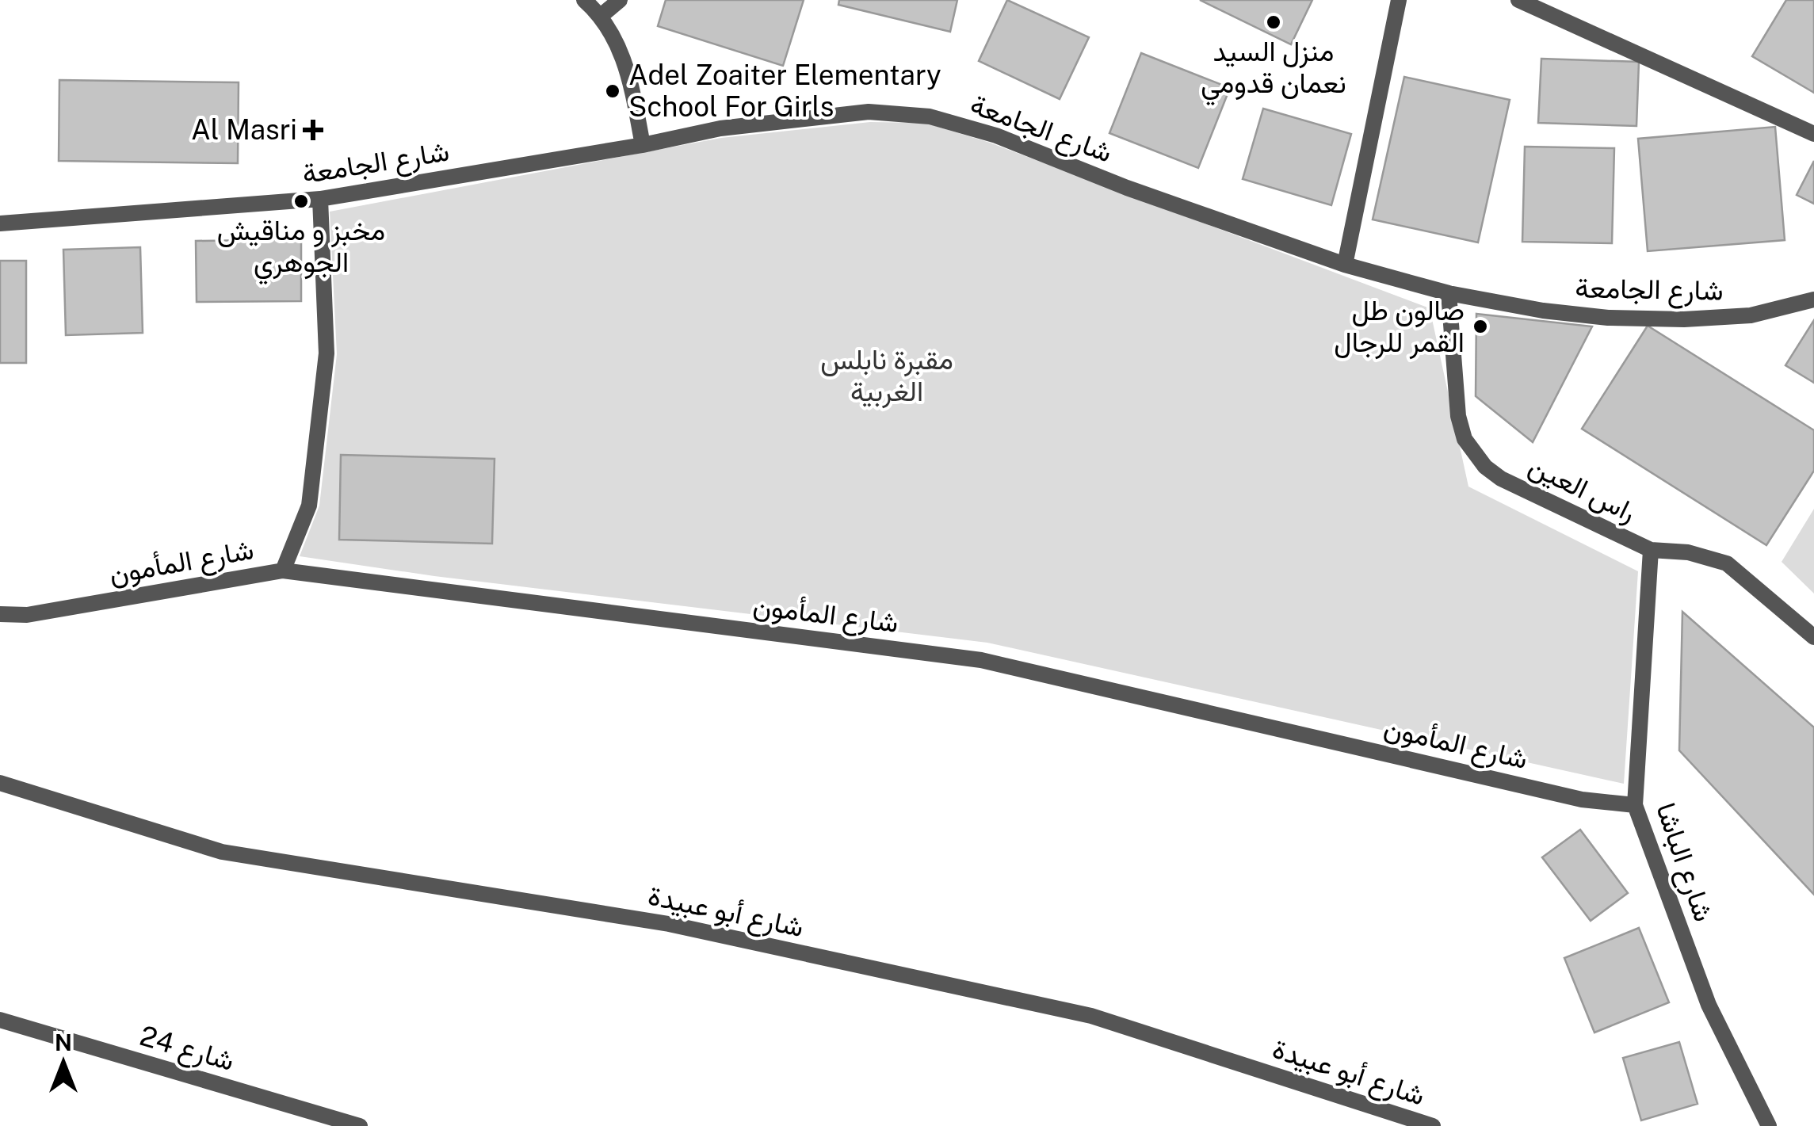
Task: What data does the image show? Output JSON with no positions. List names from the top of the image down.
{
  "streets": {
    "street": [
      "شارع الجامعة",
      "راس العين",
      "شارع المأمون",
      "شارع الباشا",
      "شارع أبو عبيدة",
      "شارع 24"
    ]
  },
  "crossings": [
    ["شارع الجامعة", "راس العين"],
    ["راس العين", "شارع الباشا"],
    ["شارع المأمون", "شارع الباشا"]
  ],
  "parks": ["مقبرة نابلس الغربية"],
  "places": {
    "other": [
      "منزل السيد نعمان قدومي",
      "Adel Zoaiter Elementary School For Girls",
      "مخبز و مناقيش الجوهري",
      "صالون طل القمر للرجال"
    ],
    "health": ["Al Masri"]
  },
  "north": "top"
}
